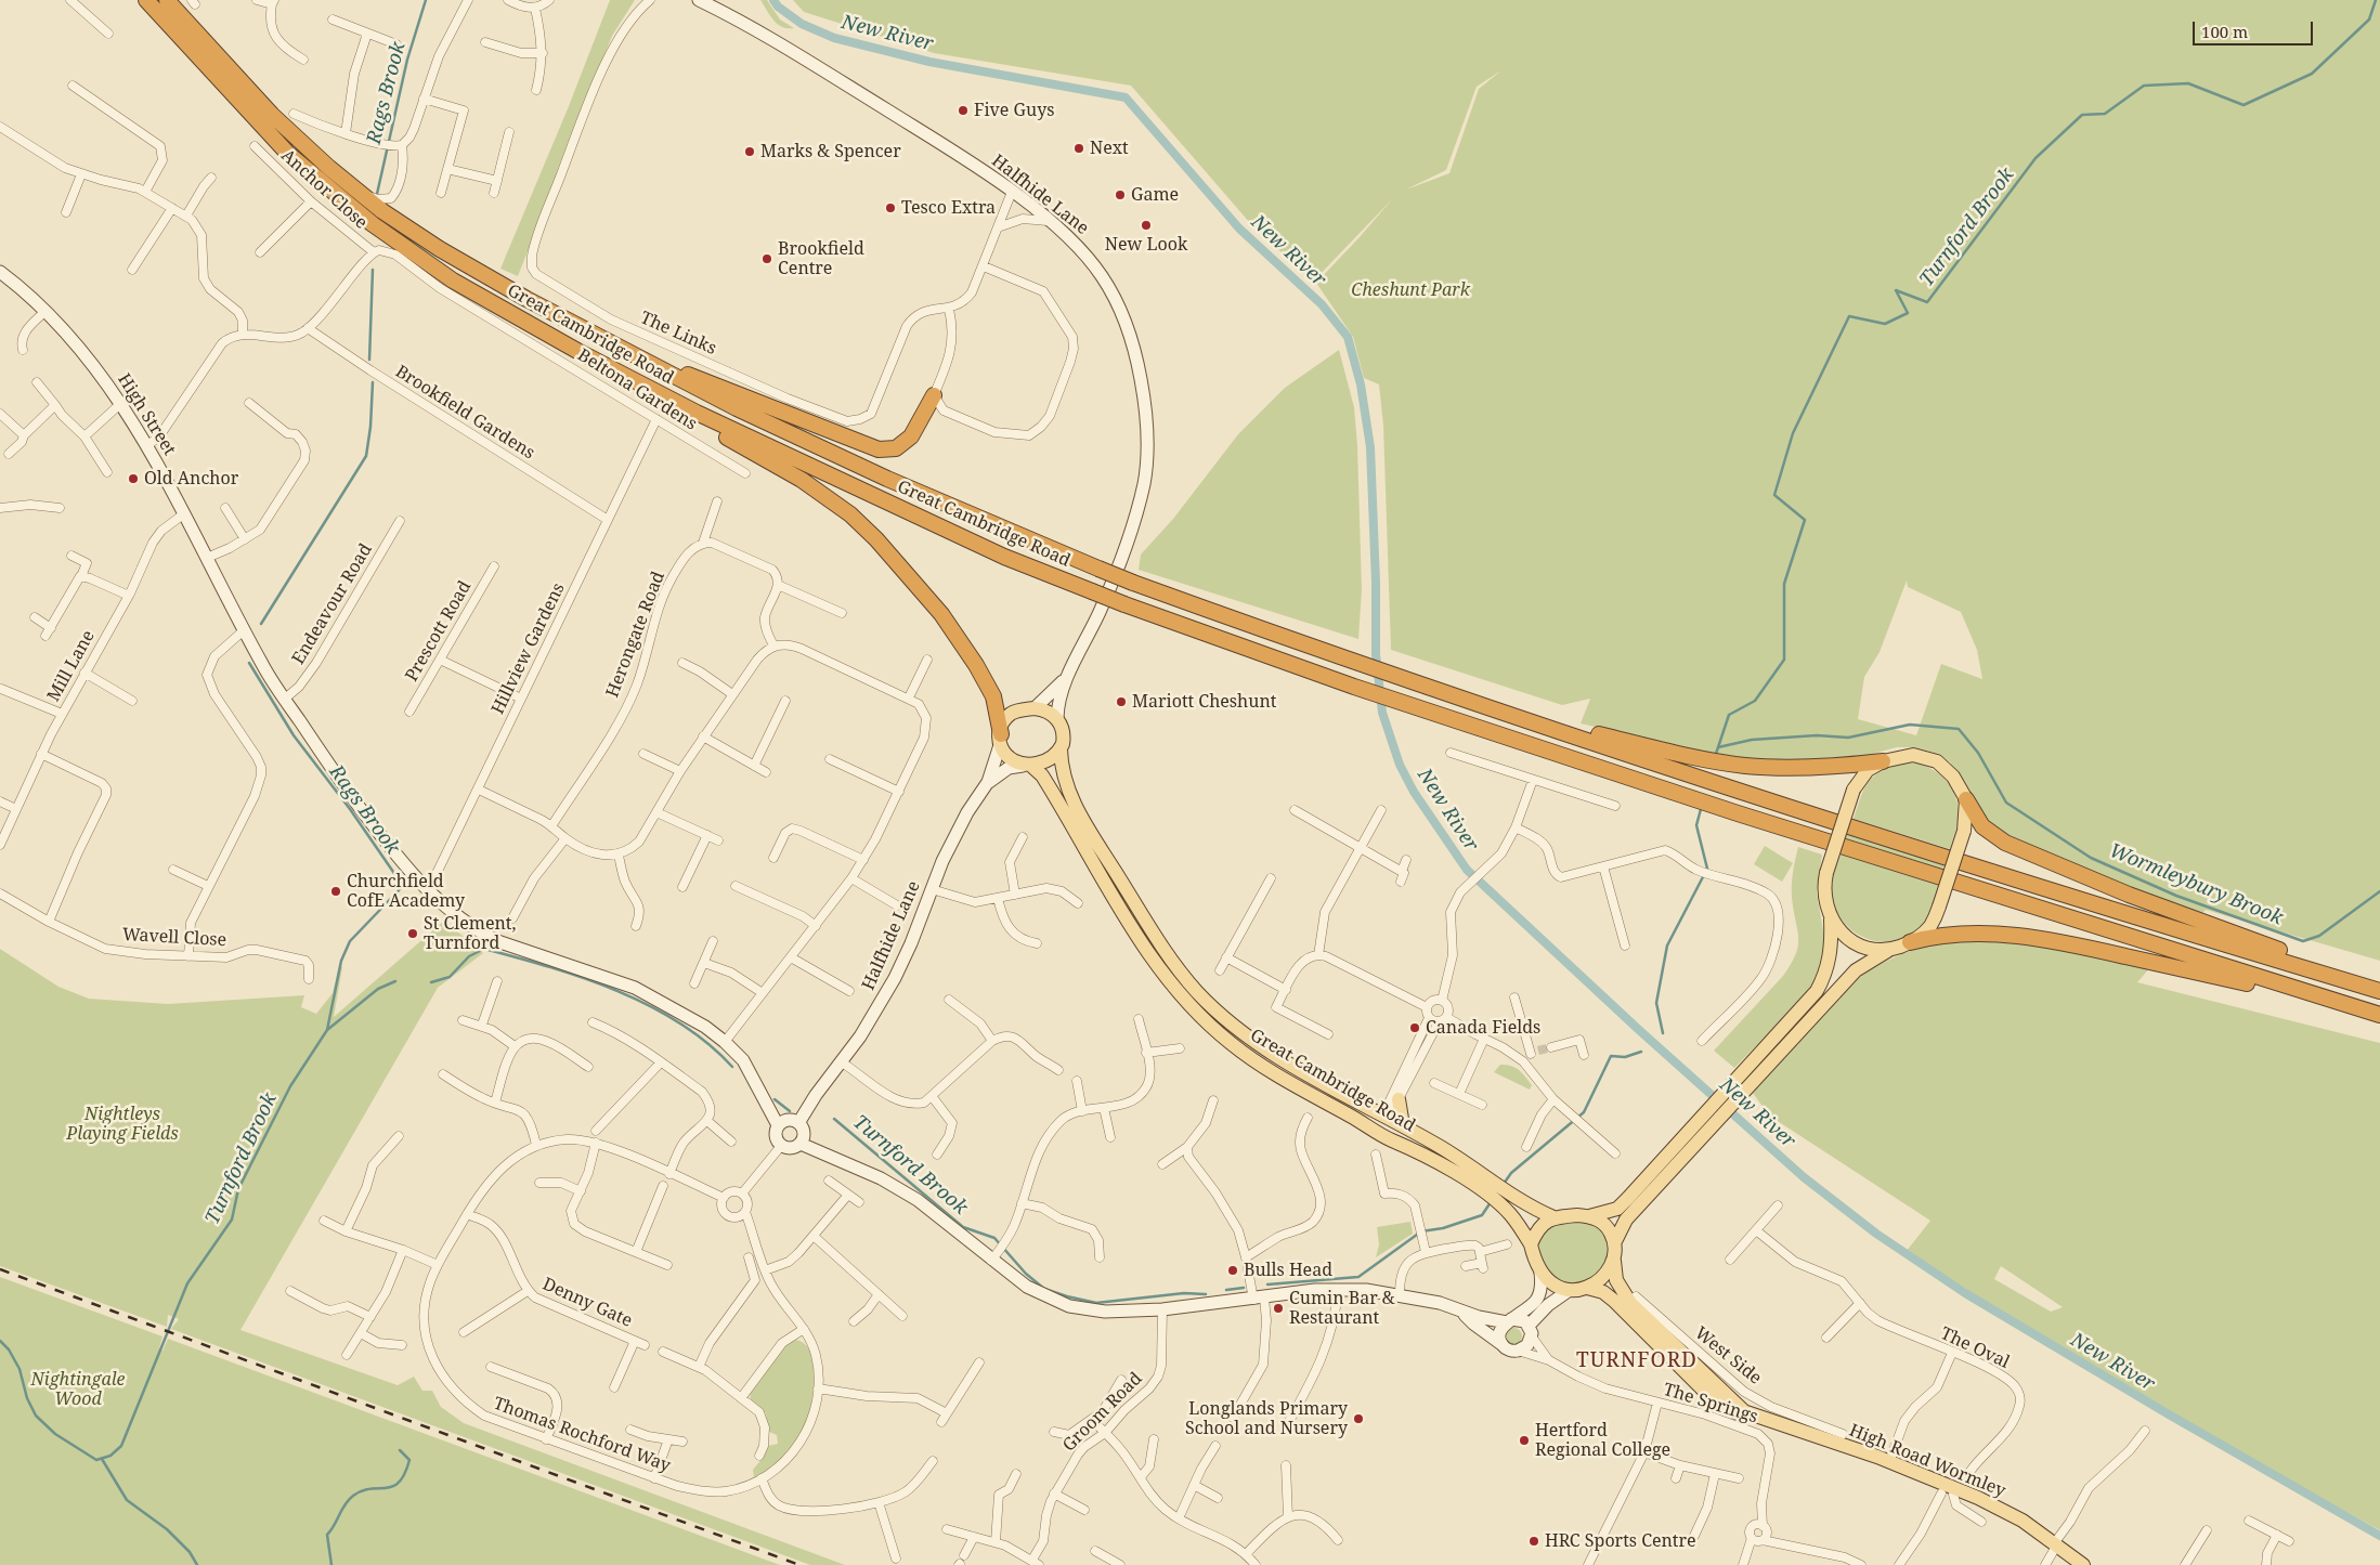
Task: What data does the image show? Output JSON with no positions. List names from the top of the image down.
{
  "streets": {
    "highway": ["Great Cambridge Road"],
    "main road": ["Halfhide Lane", "High Street", "High Road Wormley"],
    "street": [
      "Anchor Close",
      "The Links",
      "Beltona Gardens",
      "Brookfield Gardens",
      "Endeavour Road",
      "Prescott Road",
      "Herongate Road",
      "Hillview Gardens",
      "Mill Lane",
      "Wavell Close",
      "Denny Gate",
      "The Oval",
      "West Side",
      "The Springs",
      "Groom Road",
      "Thomas Rochford Way"
    ]
  },
  "crossings": [
    ["Anchor Close", "Beltona Gardens"],
    ["Halfhide Lane", "The Links"],
    ["Halfhide Lane", "Great Cambridge Road"],
    ["Halfhide Lane", "High Street"],
    ["Great Cambridge Road", "High Road Wormley"],
    ["Beltona Gardens", "Hillview Gardens"],
    ["Brookfield Gardens", "Hillview Gardens"],
    ["High Street", "Endeavour Road"],
    ["High Street", "Hillview Gardens"],
    ["High Street", "Mill Lane"],
    ["Denny Gate", "Thomas Rochford Way"]
  ],
  "districts": ["TURNFORD"],
  "water": [
    "New River",
    "Rags Brook",
    "Turnford Brook",
    "Wormleybury Brook"
  ],
  "parks": ["Cheshunt Park", "Nightleys Playing Fields", "Nightingale Wood"],
  "places": [
    "Five Guys",
    "Next",
    "Marks & Spencer",
    "Game",
    "Tesco Extra",
    "New Look",
    "Brookfield Centre",
    "Old Anchor",
    "Mariott Cheshunt",
    "Churchfield CofE Academy",
    "St Clement, Turnford",
    "Canada Fields",
    "Bulls Head",
    "Cumin Bar & Restaurant",
    "Longlands Primary School and Nursery",
    "Hertford Regional College",
    "HRC Sports Centre"
  ],
  "scale_bar": "100 m"
}
